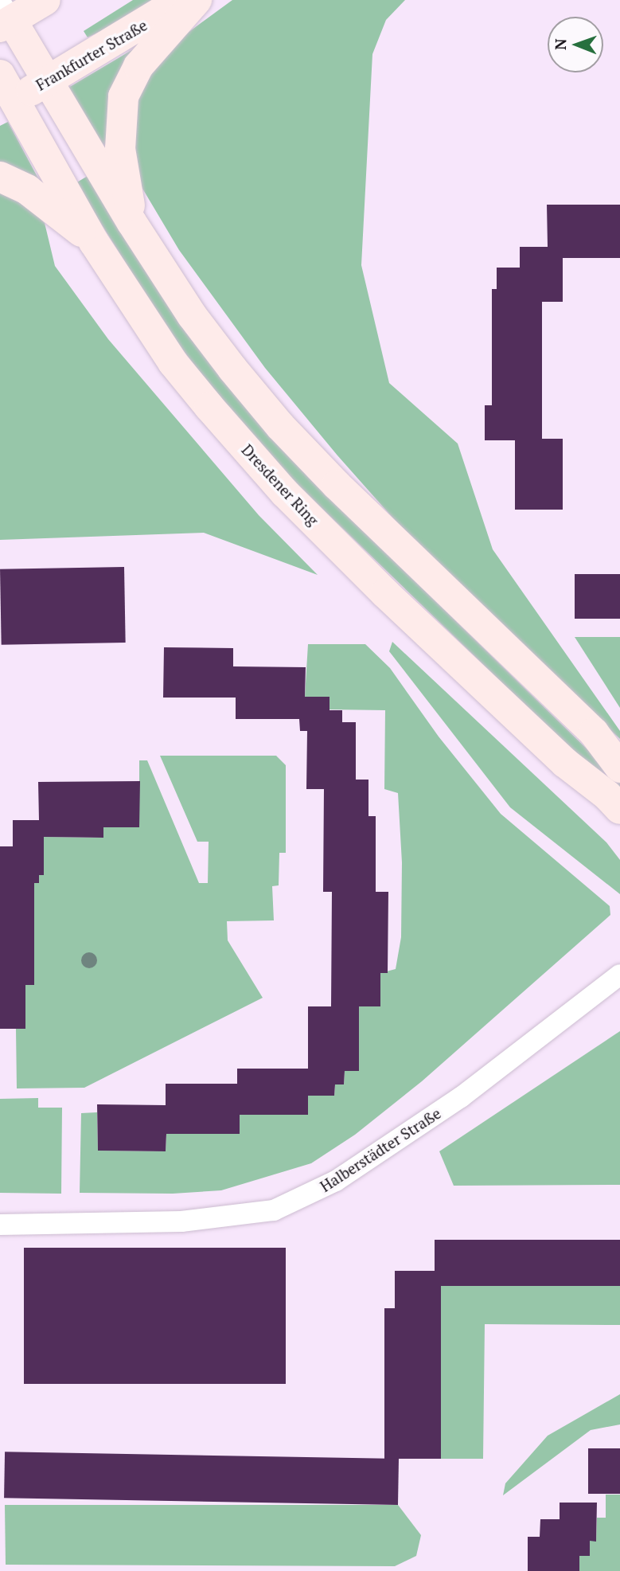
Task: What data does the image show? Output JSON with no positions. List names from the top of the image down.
{
  "streets": {
    "street": ["Frankfurter Straße", "Dresdener Ring", "Halberstädter Straße"]
  },
  "crossings": [
    ["Frankfurter Straße", "Dresdener Ring"]
  ],
  "north": "left"
}
